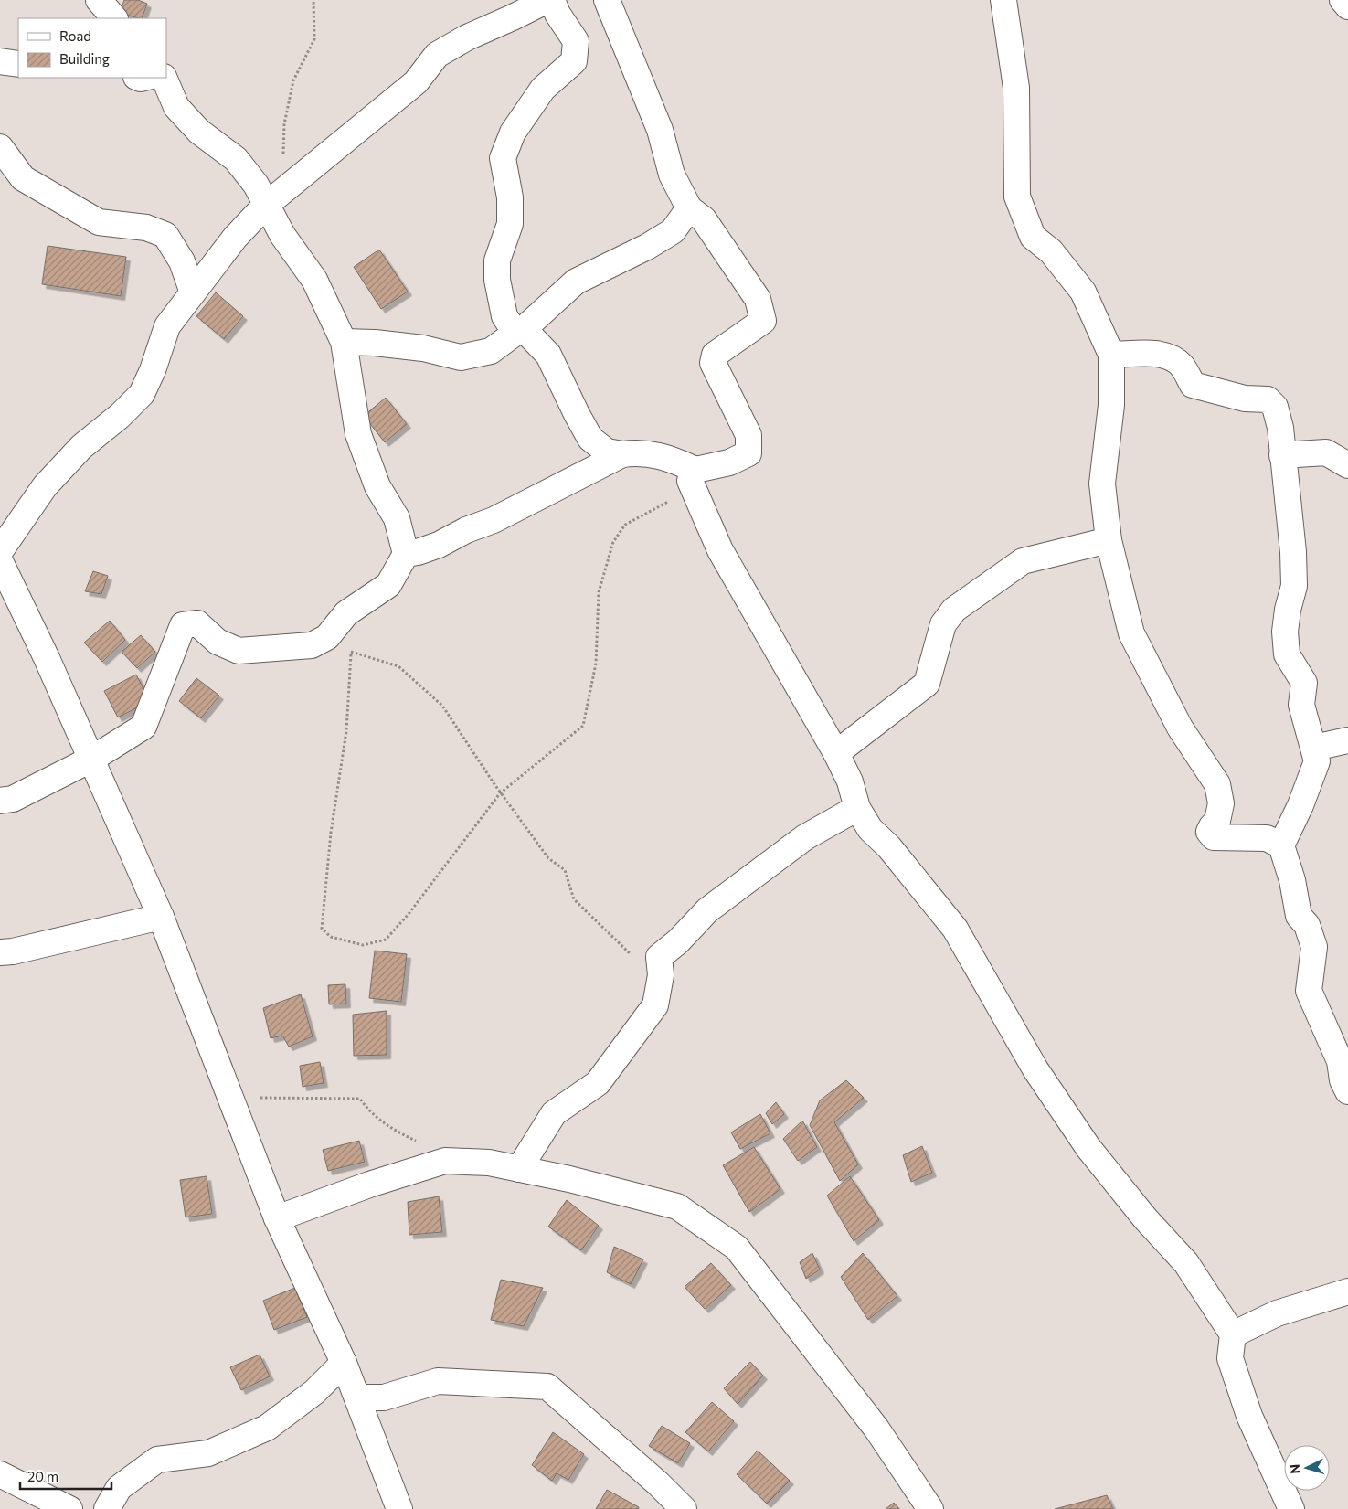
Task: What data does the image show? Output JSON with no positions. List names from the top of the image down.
{
  "legend": ["Road", "Building"],
  "scale_bar": "20 m",
  "north": "left"
}
